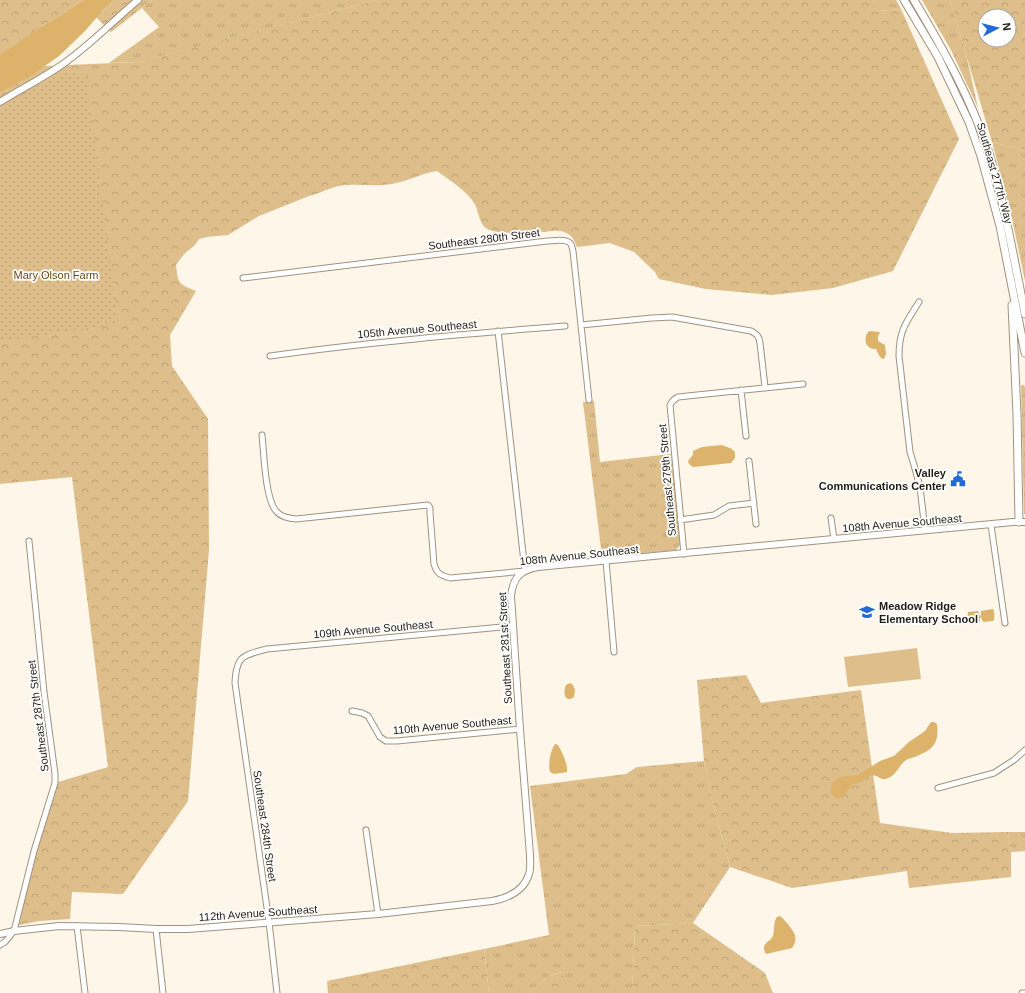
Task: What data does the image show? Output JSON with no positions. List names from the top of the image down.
{
  "streets": {
    "main road": ["Southeast 277th Way"],
    "street": [
      "Southeast 280th Street",
      "105th Avenue Southeast",
      "Southeast 279th Street",
      "108th Avenue Southeast",
      "109th Avenue Southeast",
      "Southeast 281st Street",
      "Southeast 287th Street",
      "110th Avenue Southeast",
      "Southeast 284th Street",
      "112th Avenue Southeast"
    ]
  },
  "crossings": [
    ["Southeast 279th Street", "108th Avenue Southeast"],
    ["108th Avenue Southeast", "Southeast 281st Street"],
    ["109th Avenue Southeast", "Southeast 281st Street"],
    ["109th Avenue Southeast", "Southeast 284th Street"],
    ["Southeast 281st Street", "110th Avenue Southeast"],
    ["Southeast 281st Street", "112th Avenue Southeast"],
    ["Southeast 287th Street", "112th Avenue Southeast"],
    ["Southeast 284th Street", "112th Avenue Southeast"]
  ],
  "parks": ["Mary Olson Farm"],
  "places": {
    "public building": ["Valley Communications Center"],
    "school or university": ["Meadow Ridge Elementary School"]
  },
  "north": "right"
}
